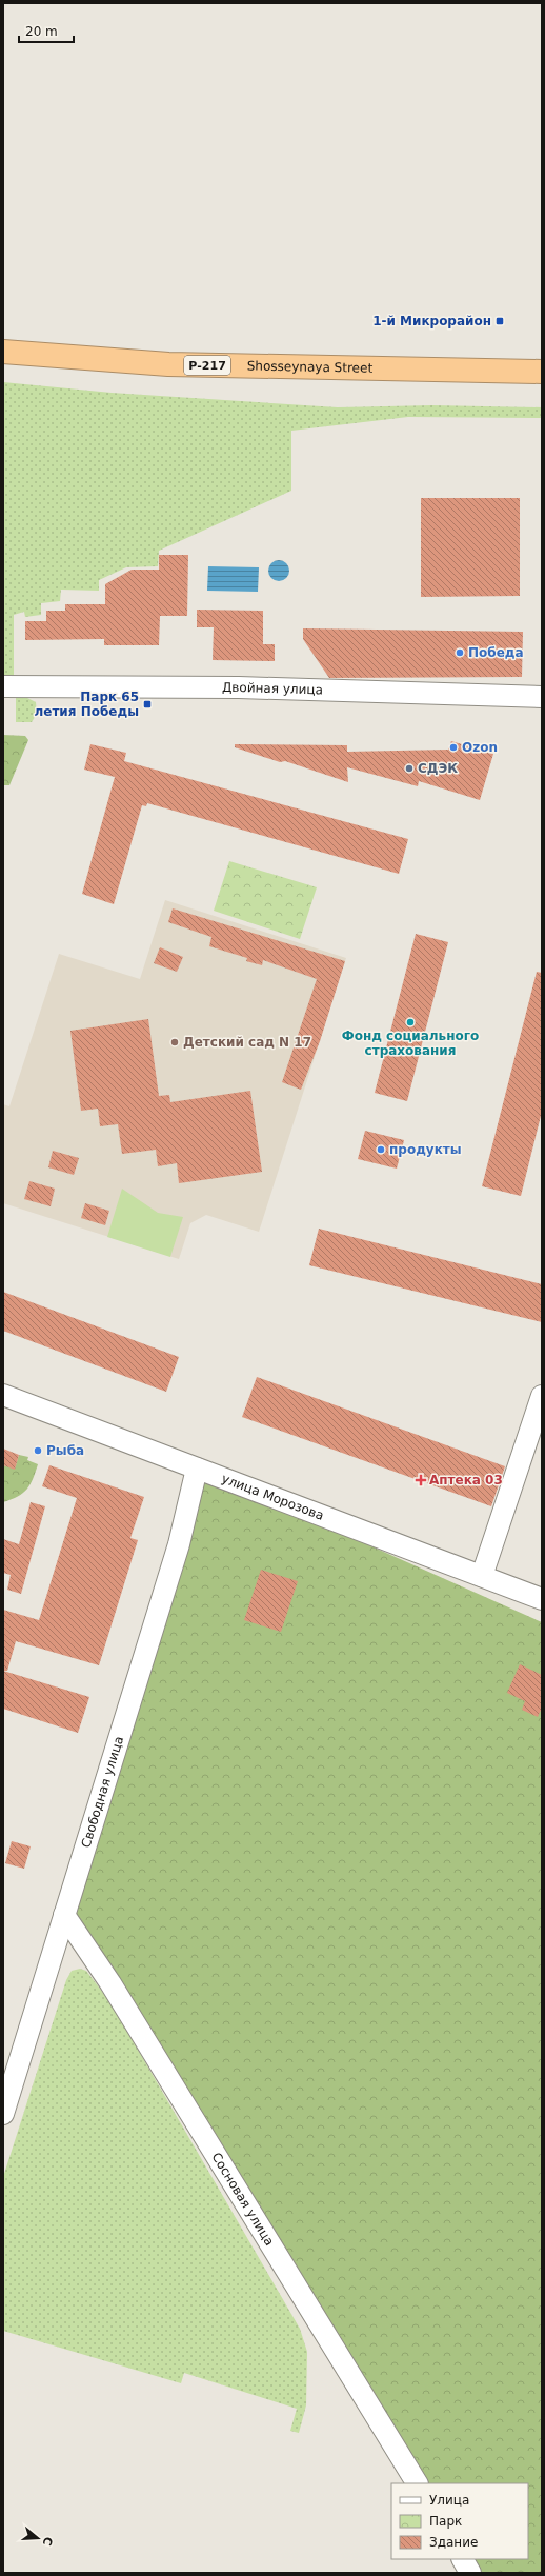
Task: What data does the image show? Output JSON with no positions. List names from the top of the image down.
{
  "streets": {
    "highway": ["Р-217", "Shosseynaya Street"],
    "street": [
      "Двойная улица",
      "улица Морозова",
      "Свободная улица",
      "Сосновая улица"
    ]
  },
  "crossings": [
    ["улица Морозова", "Свободная улица"],
    ["Свободная улица", "Сосновая улица"]
  ],
  "places": {
    "transit": ["1-й Микрорайон", "Парк 65 летия Победы"],
    "other": [
      "Победа",
      "Ozon",
      "СДЭК",
      "Фонд социального страхования",
      "Детский сад N 17",
      "продукты",
      "Рыба"
    ],
    "health": ["Аптека 03"]
  },
  "legend": ["Улица", "Парк", "Здание"],
  "scale_bar": "20 m",
  "north": "right"
}
